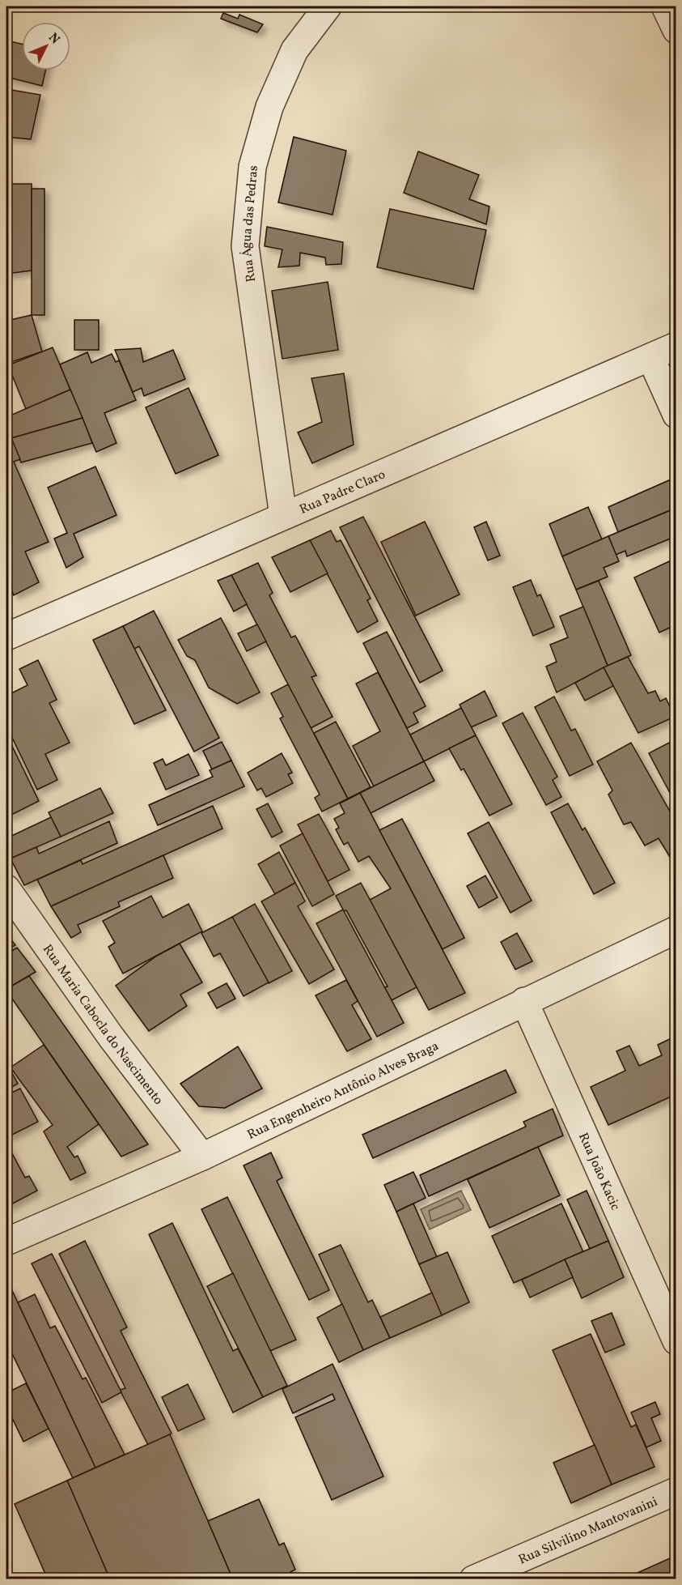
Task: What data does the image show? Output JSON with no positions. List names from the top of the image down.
{
  "streets": {
    "street": [
      "Rua Água das Pedras",
      "Rua Padre Claro",
      "Rua Maria Cabocla do Nascimento",
      "Rua Engenheiro Antônio Alves Braga",
      "Rua João Kacic",
      "Rua Silvilino Mantovanini"
    ]
  },
  "crossings": [
    ["Rua Água das Pedras", "Rua Padre Claro"],
    ["Rua Maria Cabocla do Nascimento", "Rua Engenheiro Antônio Alves Braga"],
    ["Rua Engenheiro Antônio Alves Braga", "Rua João Kacic"]
  ],
  "north": "top right"
}
